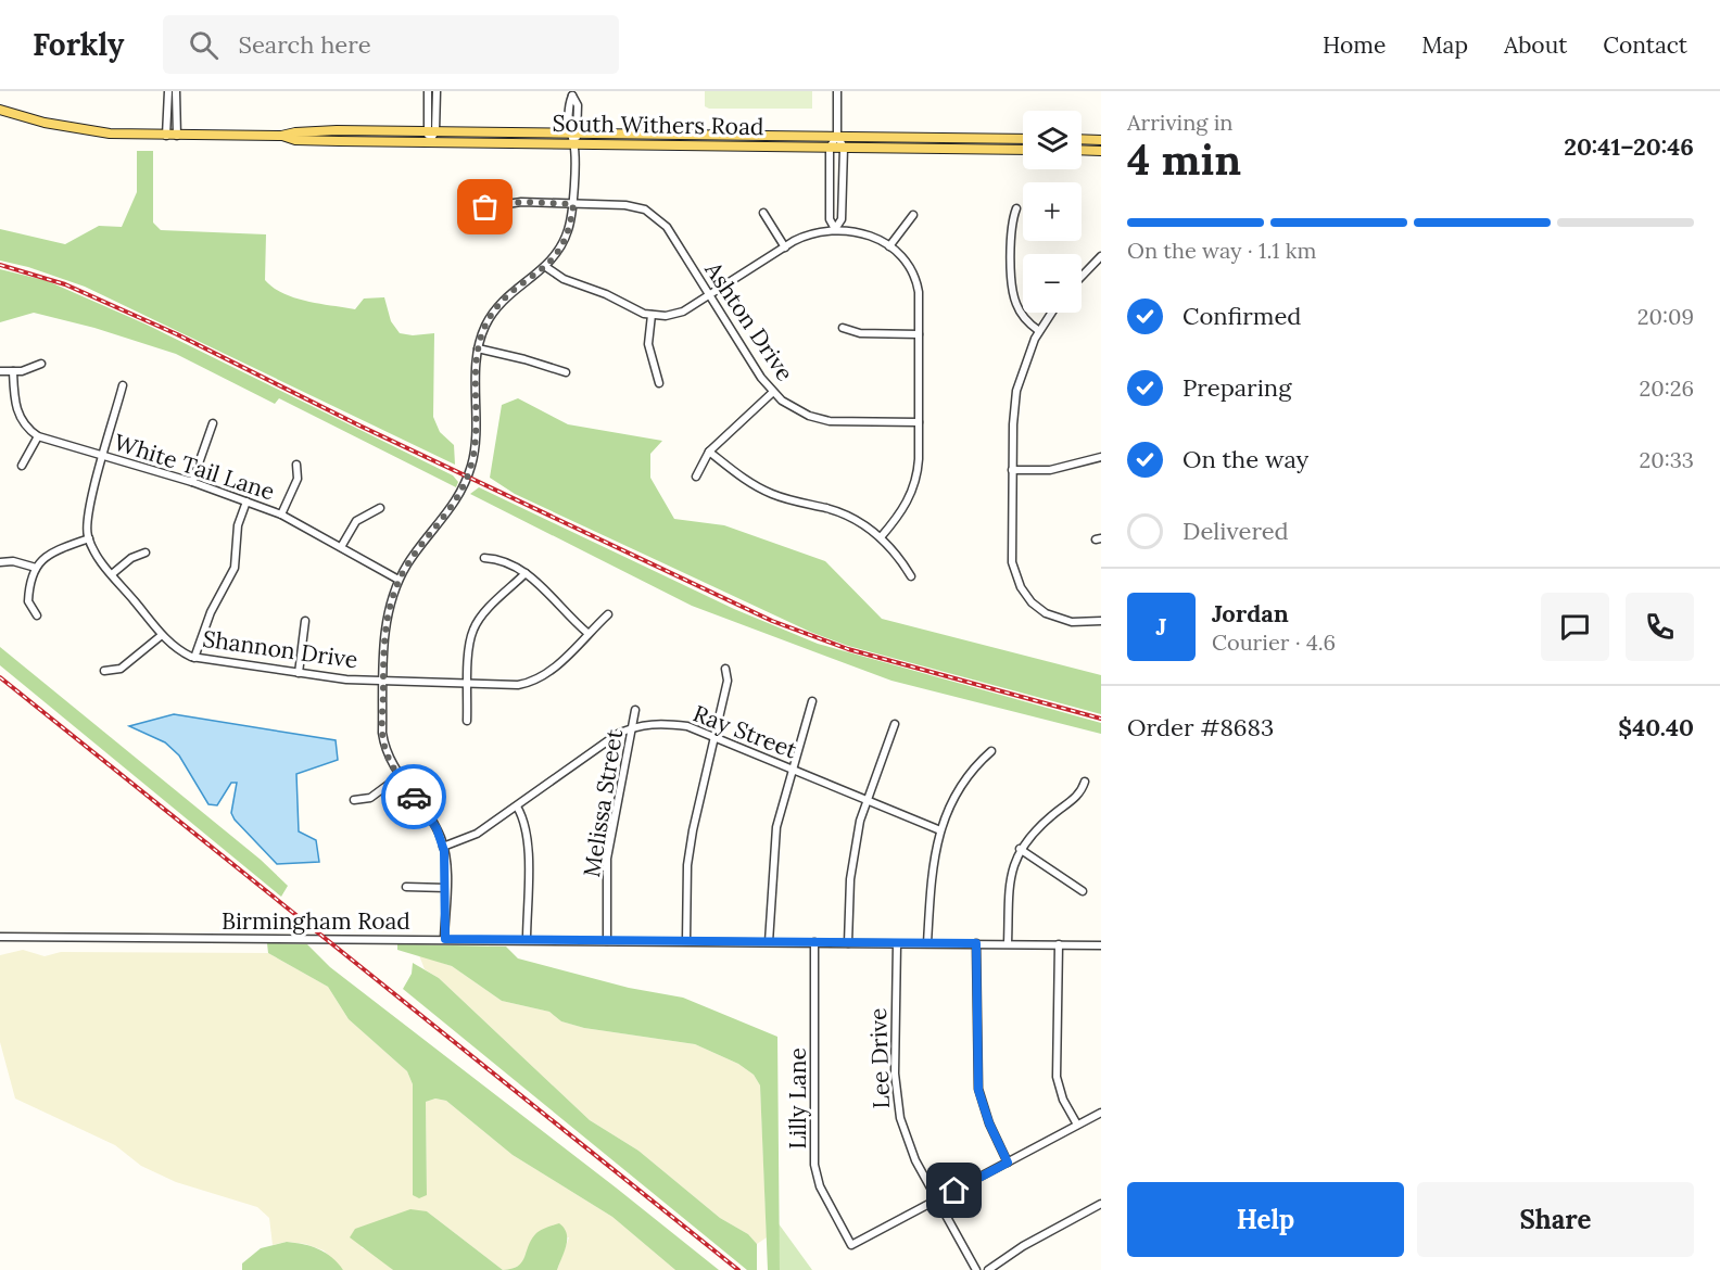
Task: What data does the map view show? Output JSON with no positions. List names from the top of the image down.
{
  "streets": {
    "main road": ["South Withers Road"],
    "street": [
      "Ashton Drive",
      "White Tail Lane",
      "Shannon Drive",
      "Ray Street",
      "Melissa Street",
      "Birmingham Road",
      "Lee Drive",
      "Lilly Lane"
    ]
  },
  "crossings": [
    ["Ray Street", "Melissa Street"],
    ["Melissa Street", "Birmingham Road"],
    ["Birmingham Road", "Lee Drive"],
    ["Birmingham Road", "Lilly Lane"],
    ["Lee Drive", "Lilly Lane"]
  ],
  "page": {
    "header": "Forkly",
    "search": "Search here",
    "nav": [
      "Home",
      "Map",
      "About",
      "Contact"
    ],
    "heading": ["4 min", "Arriving in", "20:41–20:46"],
    "panel": [
      "Jordan",
      "Courier · 4.6",
      "Order #8683",
      "$40.40"
    ],
    "map_buttons": ["+", "−"],
    "bar": "On the way · 1.1 km",
    "list": [
      ["Confirmed", "20:09"],
      ["Preparing", "20:26"],
      ["On the way", "20:33"],
      "Delivered"
    ],
    "round": "J",
    "buttons": ["Help", "Share"]
  }
}
